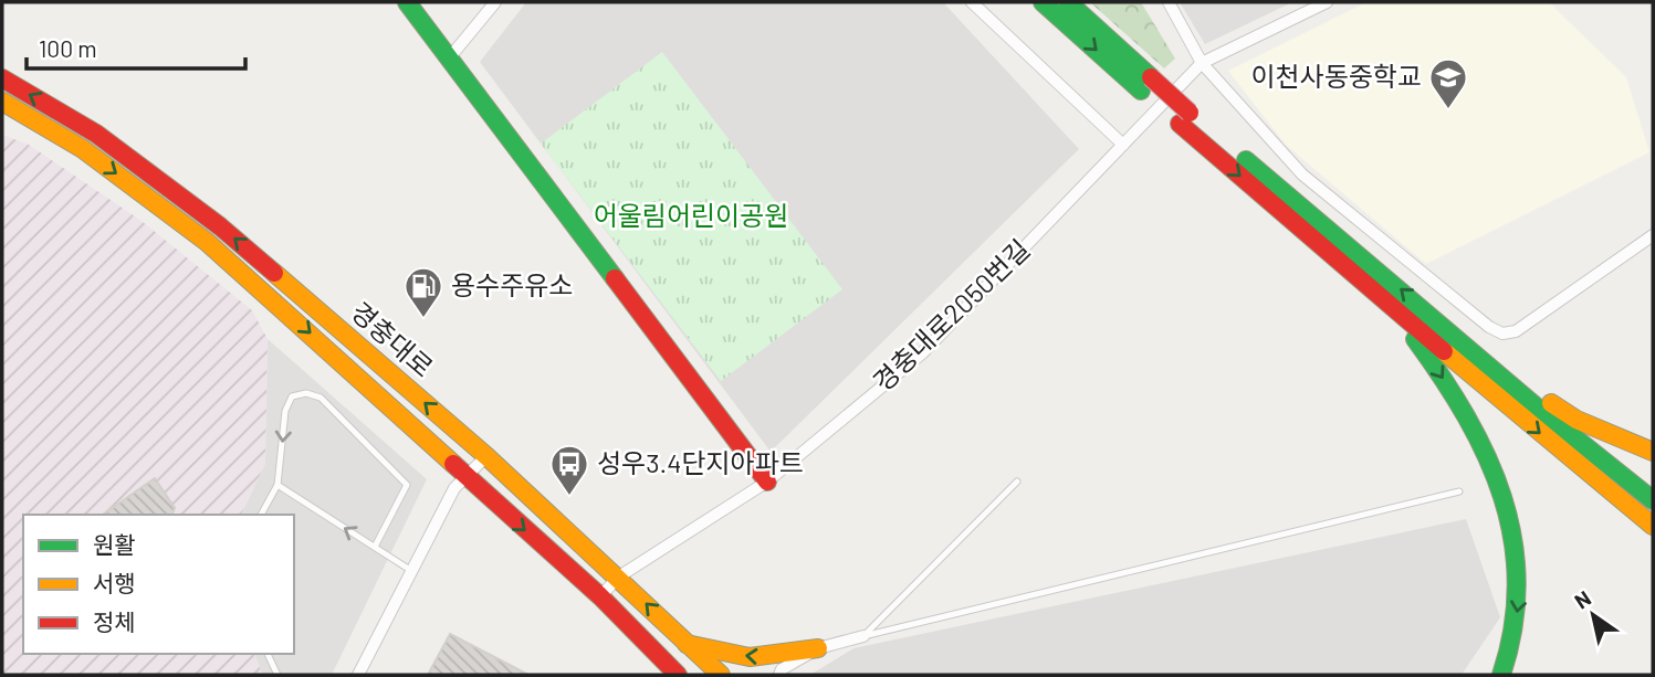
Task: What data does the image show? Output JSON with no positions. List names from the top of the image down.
{
  "streets": {
    "main road": ["경충대로"],
    "street": ["경충대로2050번길"]
  },
  "crossings": [
    ["경충대로2050번길", "경충대로"]
  ],
  "parks": ["어울림어린이공원"],
  "places": {
    "school or university": ["이천사동중학교"],
    "fuel station": ["용수주유소"],
    "bus stop": ["성우3.4단지아파트"]
  },
  "legend": ["원활", "서행", "정체"],
  "scale_bar": "100 m",
  "north": "top left"
}
